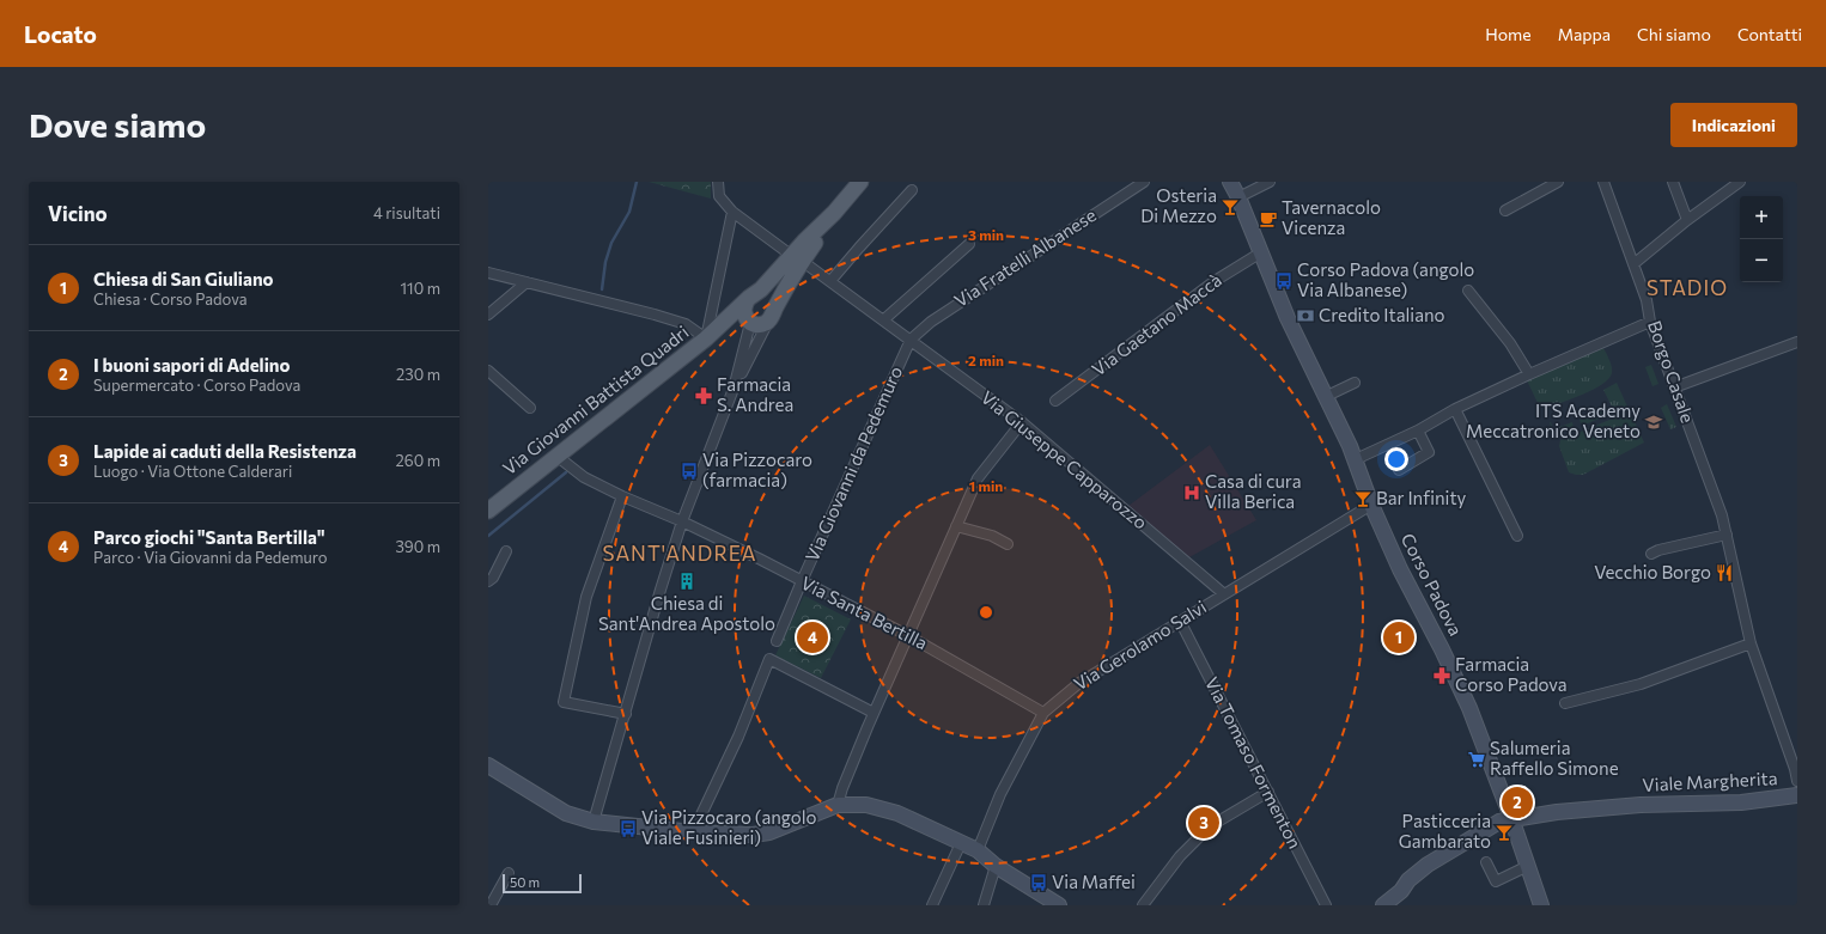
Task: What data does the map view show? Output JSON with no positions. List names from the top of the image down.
{
  "streets": {
    "main road": ["Via Giovanni Battista Quadri"],
    "street": [
      "Via Fratelli Albanese",
      "Via Gaetano Maccà",
      "Borgo Casale",
      "Via Giuseppe Capparozzo",
      "Via Giovanni da Pedemuro",
      "Corso Padova",
      "Via Santa Bertilla",
      "Via Gerolamo Salvi",
      "Via Tomaso Formenton",
      "Viale Margherita"
    ]
  },
  "crossings": [
    ["Via Fratelli Albanese", "Via Giuseppe Capparozzo"],
    ["Via Fratelli Albanese", "Via Giovanni da Pedemuro"],
    ["Via Gaetano Maccà", "Corso Padova"],
    ["Via Giovanni Battista Quadri", "Via Giuseppe Capparozzo"],
    ["Via Giovanni Battista Quadri", "Via Santa Bertilla"],
    ["Via Giuseppe Capparozzo", "Via Giovanni da Pedemuro"],
    ["Via Giuseppe Capparozzo", "Via Gerolamo Salvi"],
    ["Via Giovanni da Pedemuro", "Via Santa Bertilla"],
    ["Corso Padova", "Via Gerolamo Salvi"],
    ["Corso Padova", "Viale Margherita"],
    ["Via Santa Bertilla", "Via Gerolamo Salvi"],
    ["Via Gerolamo Salvi", "Via Tomaso Formenton"]
  ],
  "districts": ["STADIO", "SANT'ANDREA"],
  "places": {
    "bar": ["Osteria Di Mezzo", "Bar Infinity", "Pasticceria Gambarato"],
    "cafe": ["Tavernacolo Vicenza"],
    "bus stop": [
      "Corso Padova (angolo Via Albanese)",
      "Via Pizzocaro (farmacia)",
      "Via Pizzocaro (angolo Viale Fusinieri)",
      "Via Maffei"
    ],
    "bank": ["Credito Italiano"],
    "pharmacy": ["Farmacia S. Andrea", "Farmacia Corso Padova"],
    "school or university": ["ITS Academy Meccatronico Veneto"],
    "hospital": ["Casa di cura Villa Berica"],
    "restaurant": ["Vecchio Borgo"],
    "building": ["Chiesa di Sant'Andrea Apostolo"],
    "supermarket": ["Salumeria Raffello Simone"]
  },
  "scale_bar": "50 m",
  "page": {
    "header": "Locato",
    "nav": [
      "Home",
      "Mappa",
      "Chi siamo",
      "Contatti"
    ],
    "buttons": "Indicazioni",
    "title": "Dove siamo",
    "heading": ["Vicino", "4 risultati"],
    "map_buttons": ["+", "−"],
    "list": [
      {
        "mark": "1",
        "name": "Chiesa di San Giuliano",
        "note": "Chiesa · Corso Padova",
        "value": "110 m"
      },
      {
        "mark": "2",
        "name": "I buoni sapori di Adelino",
        "note": "Supermercato · Corso Padova",
        "value": "230 m"
      },
      {
        "mark": "3",
        "name": "Lapide ai caduti della Resistenza",
        "note": "Luogo · Via Ottone Calderari",
        "value": "260 m"
      },
      {
        "mark": "4",
        "name": "Parco giochi \"Santa Bertilla\"",
        "note": "Parco · Via Giovanni da Pedemuro",
        "value": "390 m"
      }
    ],
    "pins": [
      "1",
      "4",
      "2",
      "3"
    ],
    "scale": "50 m"
  },
  "rings": ["3 min", "2 min", "1 min"]
}
